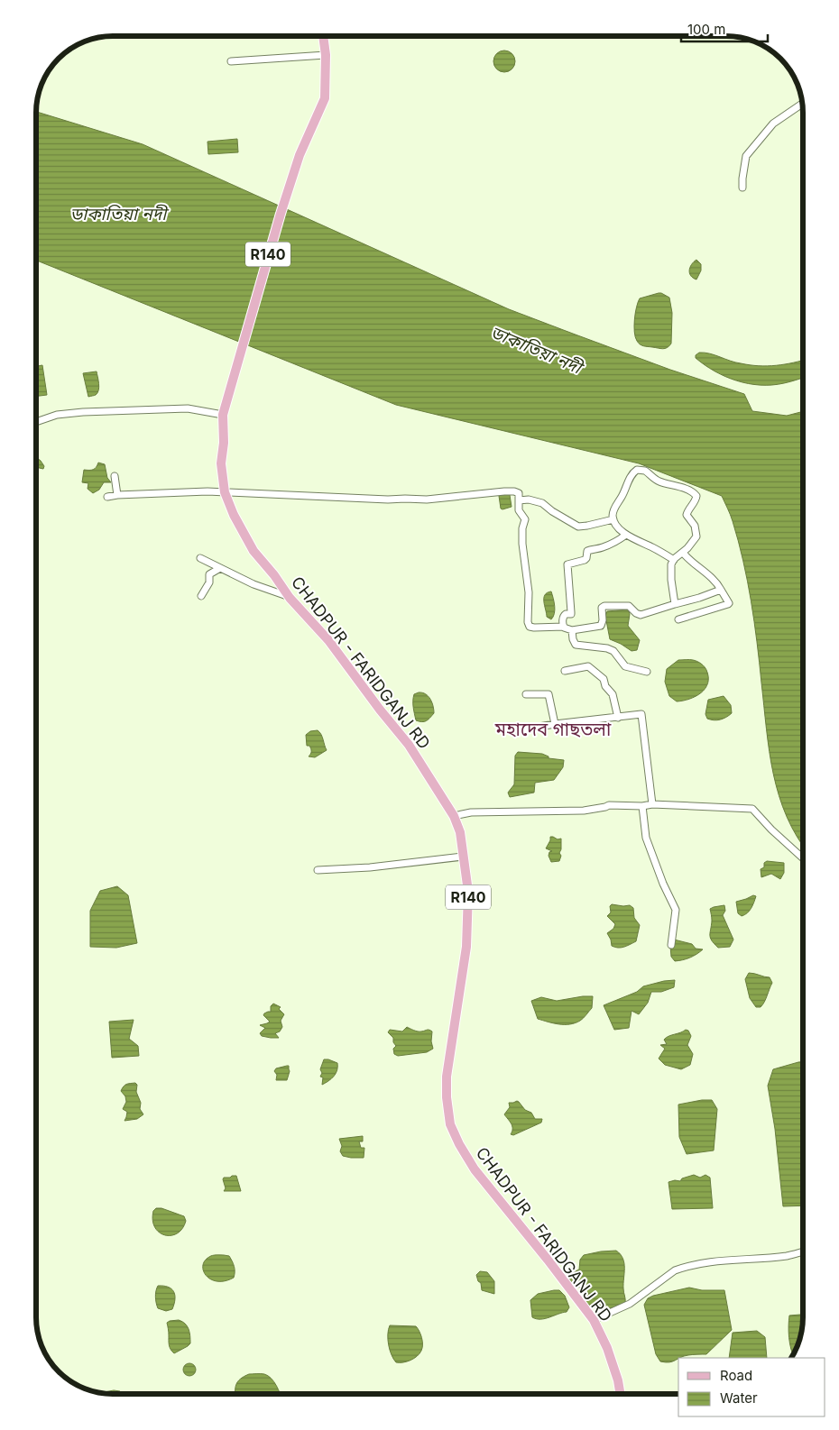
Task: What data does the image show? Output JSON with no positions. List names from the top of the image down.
{
  "streets": {
    "main road": ["R140", "CHADPUR - FARIDGANJ RD"]
  },
  "crossings": [
    ["R140", "CHADPUR - FARIDGANJ RD"]
  ],
  "districts": ["মহাদেব গাছতলা"],
  "water": ["ডাকাতিয়া নদী"],
  "legend": ["Road", "Water"],
  "scale_bar": "100 m"
}
